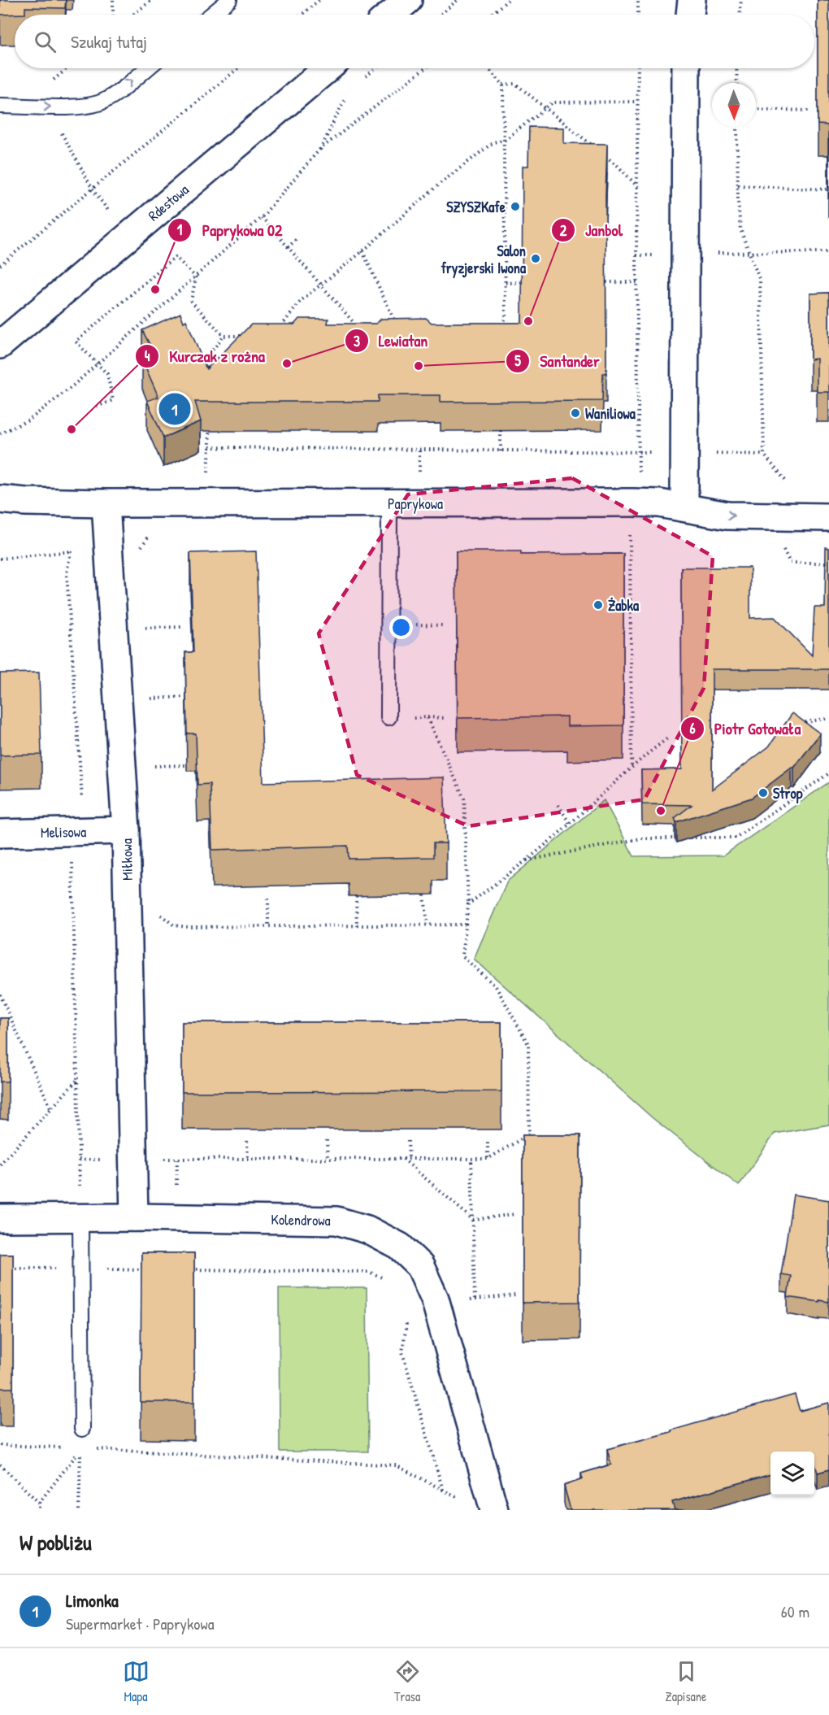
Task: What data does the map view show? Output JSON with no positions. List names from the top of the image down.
{
  "streets": {
    "street": [
      "Rdestowa",
      "Paprykowa",
      "Melisowa",
      "Miłkowa",
      "Kolendrowa"
    ]
  },
  "crossings": [
    ["Paprykowa", "Miłkowa"],
    ["Melisowa", "Miłkowa"],
    ["Miłkowa", "Kolendrowa"]
  ],
  "places": [
    "SZYSZKafe",
    "Salon fryzjerski Iwona",
    "Paprykowa 02",
    "Janbol",
    "Lewiatan",
    "Santander",
    "Waniliowa",
    "Kurczak z rożna",
    "Żabka",
    "Strop",
    "Piotr Gotowała"
  ],
  "north": "bottom",
  "page": {
    "search": "Szukaj tutaj",
    "pins": "1",
    "heading": "W pobliżu",
    "list": [
      {
        "mark": "1",
        "name": "Limonka",
        "note": "Supermarket · Paprykowa",
        "value": "60 m"
      }
    ],
    "nav": ["Mapa", "Trasa", "Zapisane"]
  }
}
